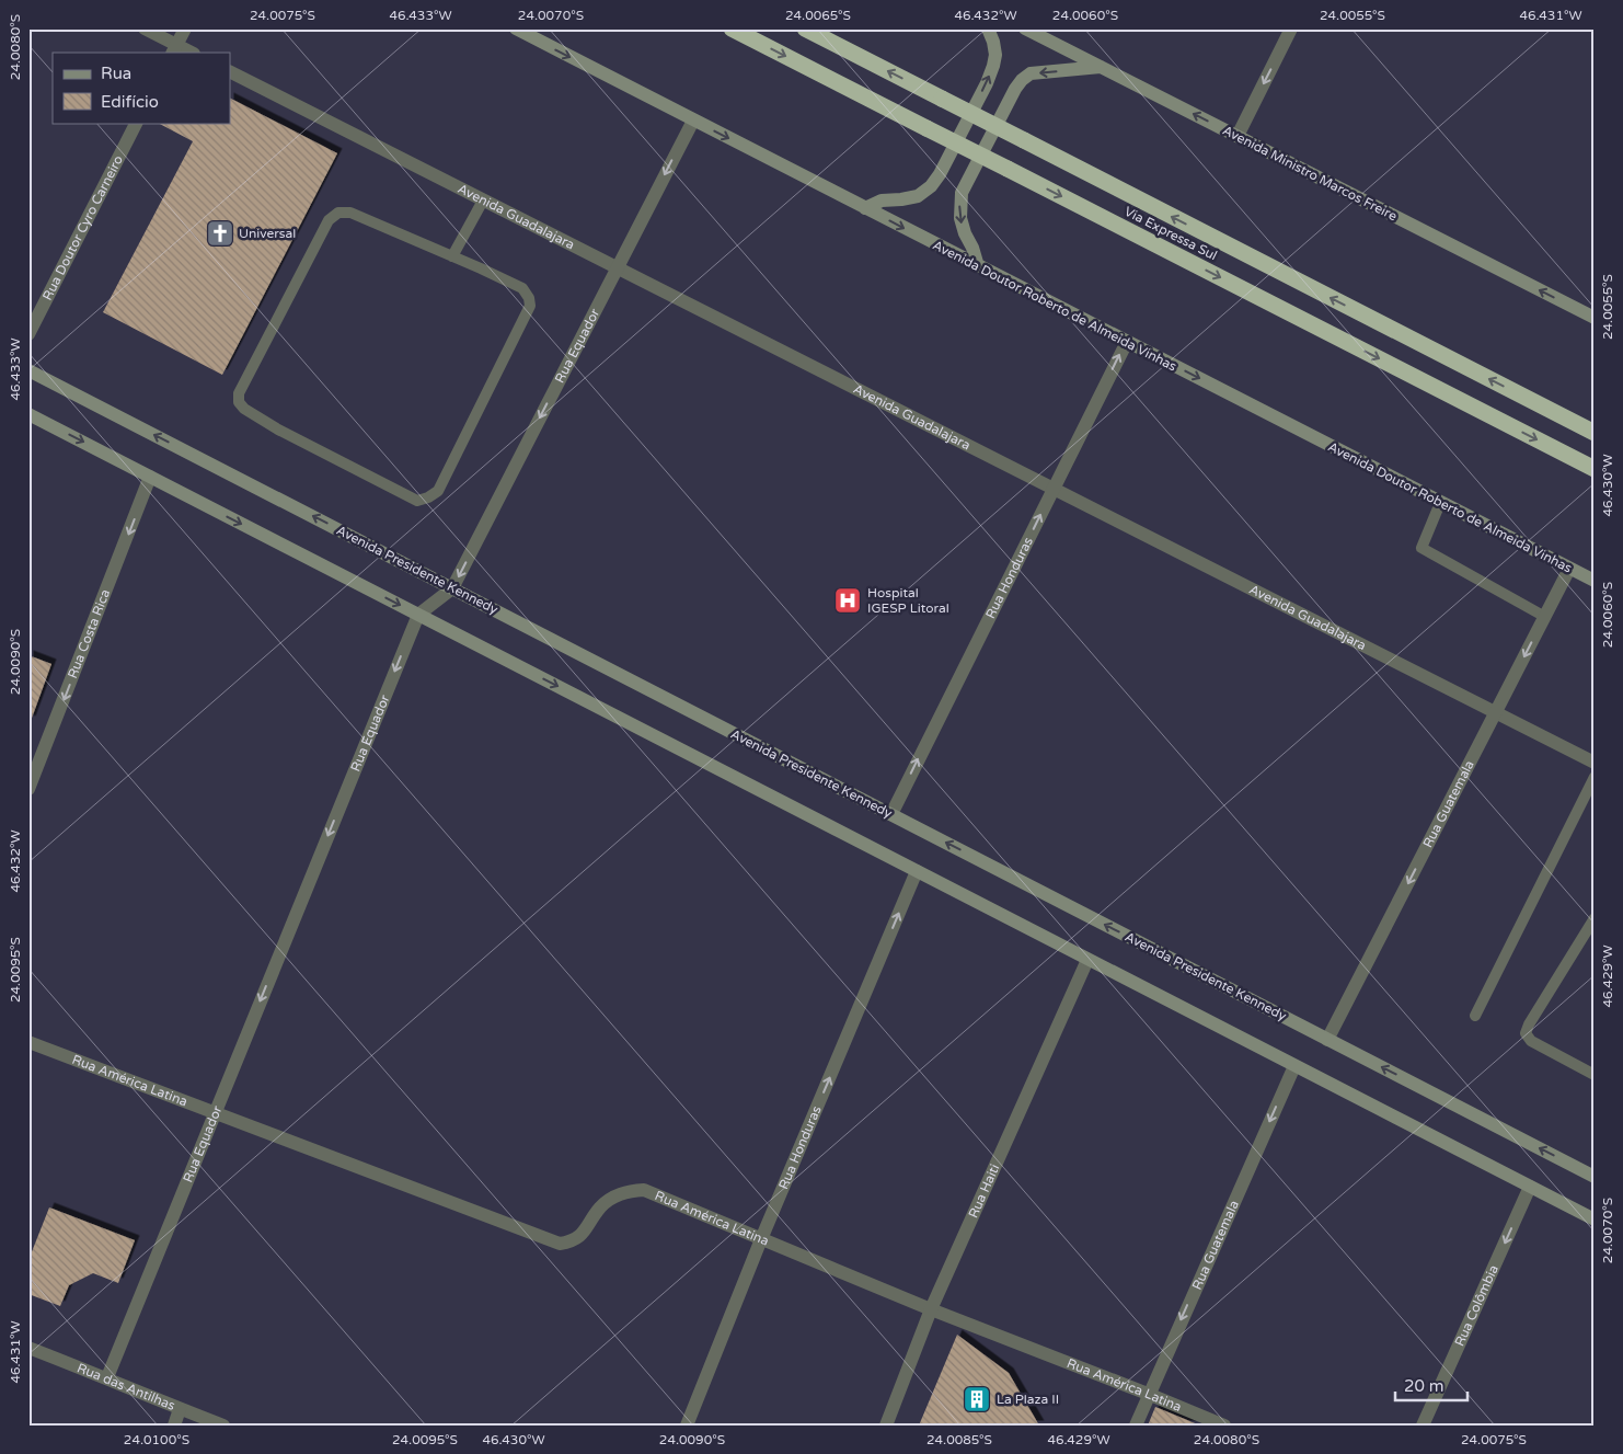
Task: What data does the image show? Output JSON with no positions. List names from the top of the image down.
{
  "streets": {
    "highway": ["Via Expressa Sul"],
    "main road": ["Avenida Ministro Marcos Freire", "Avenida Doutor Roberto de Almeida Vinhas", "Avenida Presidente Kennedy"],
    "street": [
      "Avenida Guadalajara",
      "Rua Doutor Cyro Carneiro",
      "Rua Equador",
      "Rua Honduras",
      "Rua Costa Rica",
      "Rua Guatemala",
      "Rua América Latina",
      "Rua Haiti",
      "Rua Colômbia",
      "Rua das Antilhas"
    ]
  },
  "crossings": [
    ["Avenida Guadalajara", "Rua Equador"],
    ["Avenida Guadalajara", "Rua Honduras"],
    ["Avenida Guadalajara", "Rua Guatemala"],
    ["Avenida Doutor Roberto de Almeida Vinhas", "Rua Equador"],
    ["Avenida Doutor Roberto de Almeida Vinhas", "Rua Honduras"],
    ["Avenida Doutor Roberto de Almeida Vinhas", "Rua Guatemala"],
    ["Rua Equador", "Avenida Presidente Kennedy"],
    ["Rua Equador", "Rua América Latina"],
    ["Rua Equador", "Rua das Antilhas"],
    ["Avenida Presidente Kennedy", "Rua Honduras"],
    ["Avenida Presidente Kennedy", "Rua Guatemala"],
    ["Rua Honduras", "Rua América Latina"],
    ["Rua Guatemala", "Rua América Latina"],
    ["Rua América Latina", "Rua Haiti"]
  ],
  "one_way": [
    "Avenida Ministro Marcos Freire",
    "Avenida Doutor Roberto de Almeida Vinhas",
    "Rua Equador",
    "Rua Honduras",
    "Rua Costa Rica",
    "Rua Guatemala",
    "Rua Colômbia"
  ],
  "places": {
    "church": ["Universal"],
    "hospital": ["Hospital IGESP Litoral"],
    "building": ["La Plaza II"]
  },
  "legend": ["Rua", "Edifício"],
  "scale_bar": "20 m",
  "coordinates": [
    "24.0075°S",
    "46.433°W",
    "24.0070°S",
    "24.0065°S",
    "46.432°W",
    "24.0060°S",
    "24.0055°S",
    "46.431°W",
    "24.0080°S",
    "46.430°W",
    "24.0090°S",
    "24.0095°S",
    "46.429°W",
    "24.0100°S",
    "24.0085°S"
  ]
}
